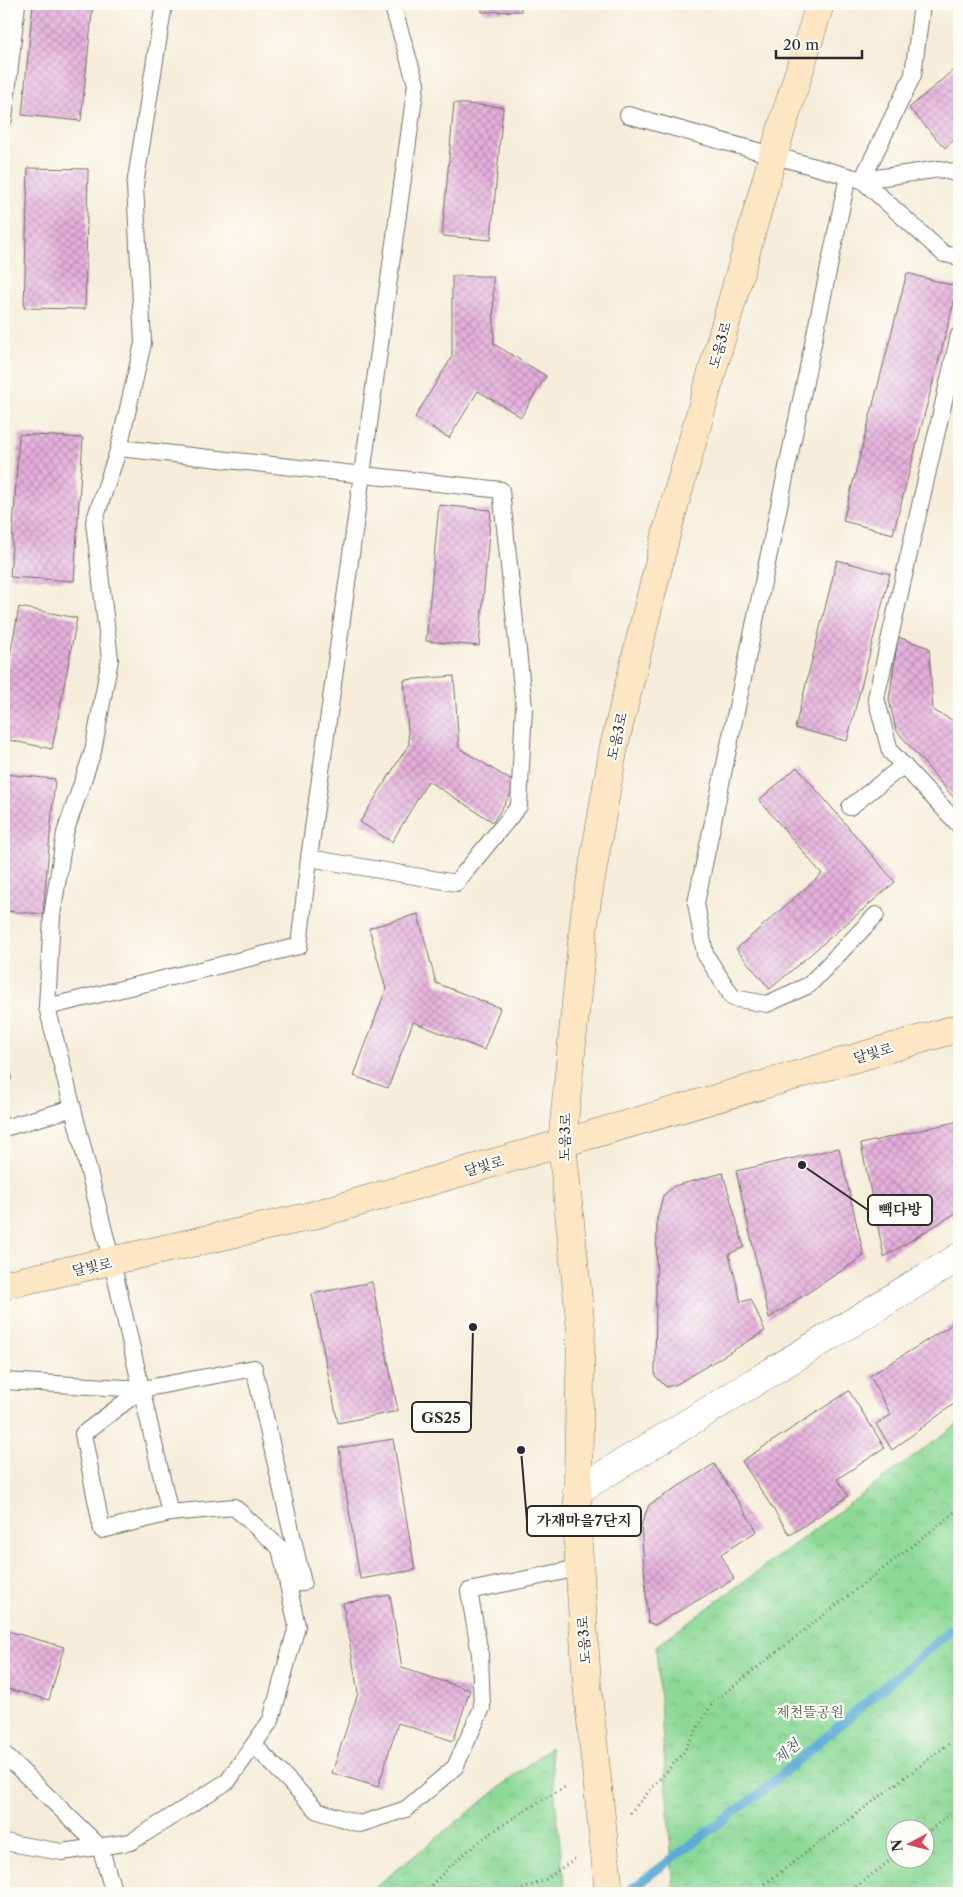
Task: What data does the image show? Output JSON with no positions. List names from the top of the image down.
{
  "streets": {
    "street": ["도움3로", "달빛로"]
  },
  "crossings": [
    ["도움3로", "달빛로"]
  ],
  "water": ["제천"],
  "parks": ["제천뜰공원"],
  "places": ["빽다방", "GS25", "가재마을7단지"],
  "scale_bar": "20 m",
  "north": "left"
}
